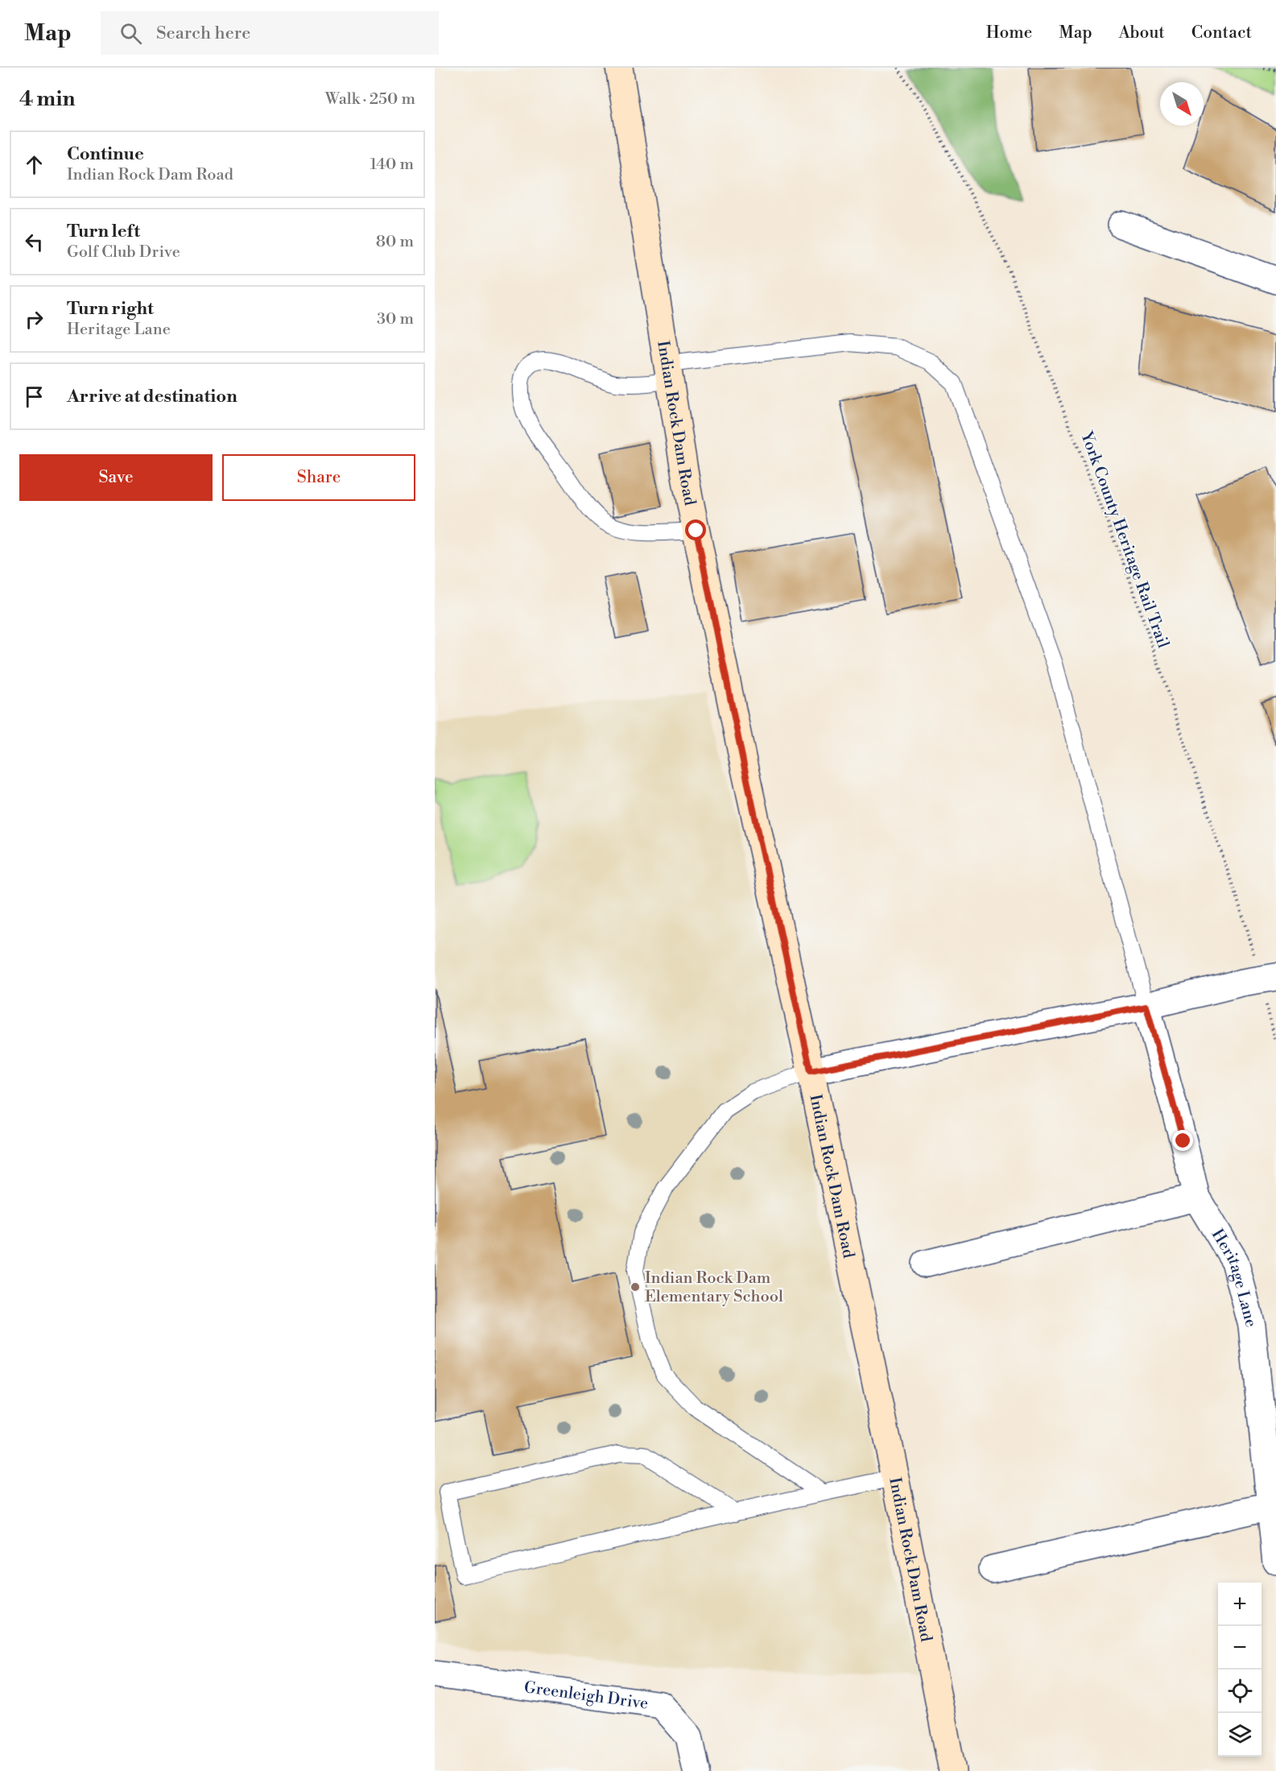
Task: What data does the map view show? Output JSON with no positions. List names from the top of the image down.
{
  "streets": {
    "street": ["Indian Rock Dam Road", "Heritage Lane", "Greenleigh Drive"],
    "path": ["York County Heritage Rail Trail"]
  },
  "places": ["Indian Rock Dam Elementary School"],
  "north": "bottom right",
  "page": {
    "header": "Map",
    "search": "Search here",
    "nav": [
      "Home",
      "Map",
      "About",
      "Contact"
    ],
    "heading": ["4 min", "Walk · 250 m"],
    "list": [
      ["Continue", "Indian Rock Dam Road", "140 m"],
      ["Turn left", "Golf Club Drive", "80 m"],
      ["Turn right", "Heritage Lane", "30 m"],
      "Arrive at destination"
    ],
    "buttons": ["Save", "Share"],
    "map_buttons": ["+", "−"]
  }
}
